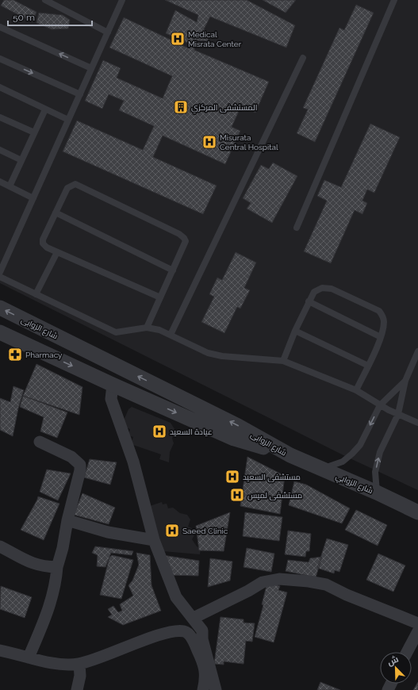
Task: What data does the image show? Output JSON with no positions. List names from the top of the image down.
{
  "streets": {
    "street": ["شارع الزوابى", "شارع الزوابي"]
  },
  "crossings": [
    ["شارع الزوابى", "شارع الزوابي"]
  ],
  "places": {
    "hospital": [
      "Medical Misrata Center",
      "Misurata Central Hospital",
      "عيادة السعيد",
      "مستشفى السعيد",
      "مستشفى لميس",
      "Saeed Clinic"
    ],
    "building": ["المستشفى المركزي"],
    "pharmacy": ["Pharmacy"]
  },
  "scale_bar": "50 m",
  "north": "top left"
}
